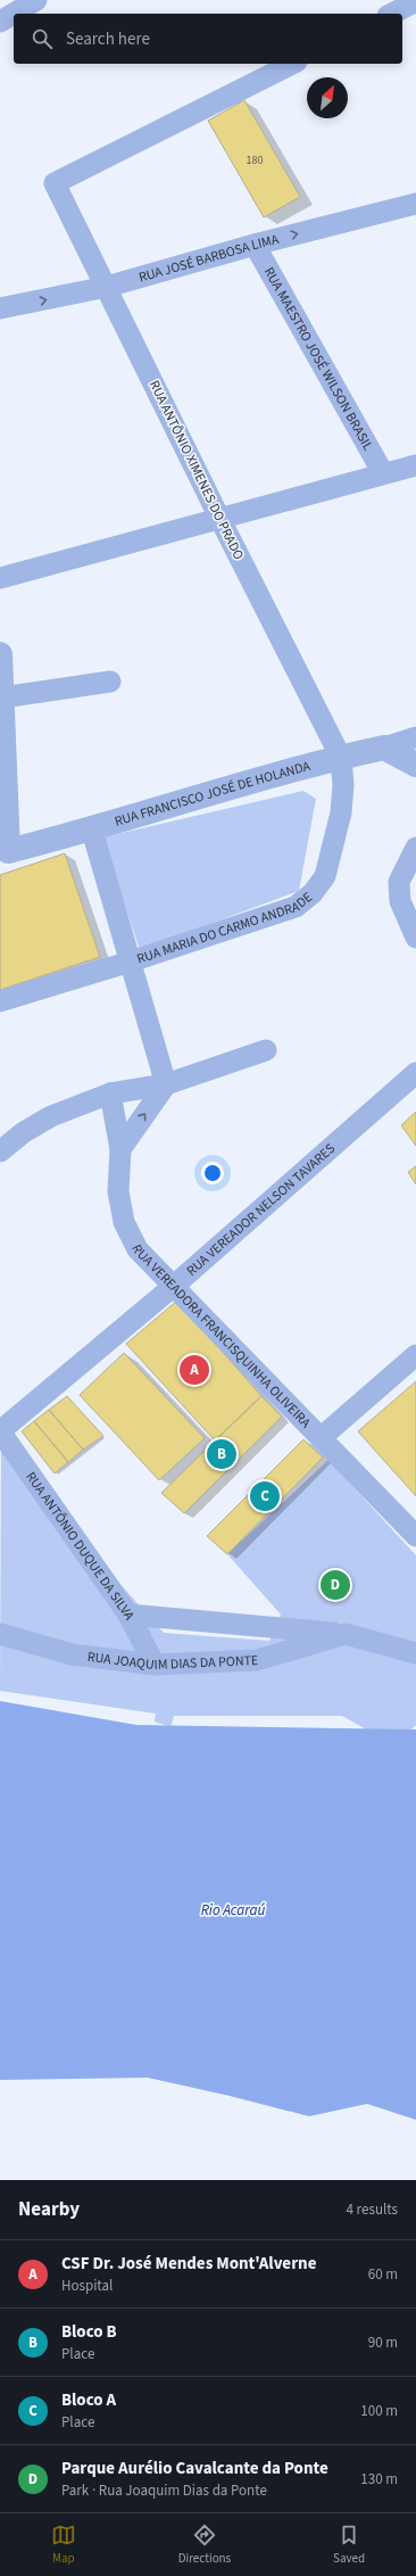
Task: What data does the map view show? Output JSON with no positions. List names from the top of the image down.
{
  "streets": {
    "street": [
      "RUA JOSÉ BARBOSA LIMA",
      "RUA MAESTRO JOSÉ WILSON BRASIL",
      "RUA ANTÔNIO XIMENES DO PRADO",
      "RUA FRANCISCO JOSÉ DE HOLANDA",
      "RUA MARIA DO CARMO ANDRADE",
      "RUA VEREADOR NELSON TAVARES",
      "RUA VEREADORA FRANCISQUINHA OLIVEIRA",
      "RUA ANTÔNIO DUQUE DA SILVA",
      "RUA JOAQUIM DIAS DA PONTE"
    ]
  },
  "crossings": [
    ["RUA JOSÉ BARBOSA LIMA", "RUA MAESTRO JOSÉ WILSON BRASIL"],
    ["RUA JOSÉ BARBOSA LIMA", "RUA ANTÔNIO XIMENES DO PRADO"],
    ["RUA ANTÔNIO XIMENES DO PRADO", "RUA FRANCISCO JOSÉ DE HOLANDA"],
    ["RUA ANTÔNIO XIMENES DO PRADO", "RUA MARIA DO CARMO ANDRADE"],
    ["RUA FRANCISCO JOSÉ DE HOLANDA", "RUA MARIA DO CARMO ANDRADE"],
    ["RUA VEREADOR NELSON TAVARES", "RUA VEREADORA FRANCISQUINHA OLIVEIRA"],
    ["RUA VEREADOR NELSON TAVARES", "RUA ANTÔNIO DUQUE DA SILVA"],
    ["RUA ANTÔNIO DUQUE DA SILVA", "RUA JOAQUIM DIAS DA PONTE"]
  ],
  "one_way": ["RUA JOSÉ BARBOSA LIMA"],
  "water": ["Rio Acaraú"],
  "house_numbers": ["180"],
  "north": "top right",
  "page": {
    "search": "Search here",
    "pins": [
      "A",
      "B",
      "C",
      "D"
    ],
    "heading": ["Nearby", "4 results"],
    "list": [
      {
        "mark": "A",
        "name": "CSF Dr. José Mendes Mont'Alverne",
        "note": "Hospital",
        "value": "60 m"
      },
      {
        "mark": "B",
        "name": "Bloco B",
        "note": "Place",
        "value": "90 m"
      },
      {
        "mark": "C",
        "name": "Bloco A",
        "note": "Place",
        "value": "100 m"
      },
      {
        "mark": "D",
        "name": "Parque Aurélio Cavalcante da Ponte",
        "note": "Park · Rua Joaquim Dias da Ponte",
        "value": "130 m"
      }
    ],
    "nav": ["Map", "Directions", "Saved"]
  }
}
